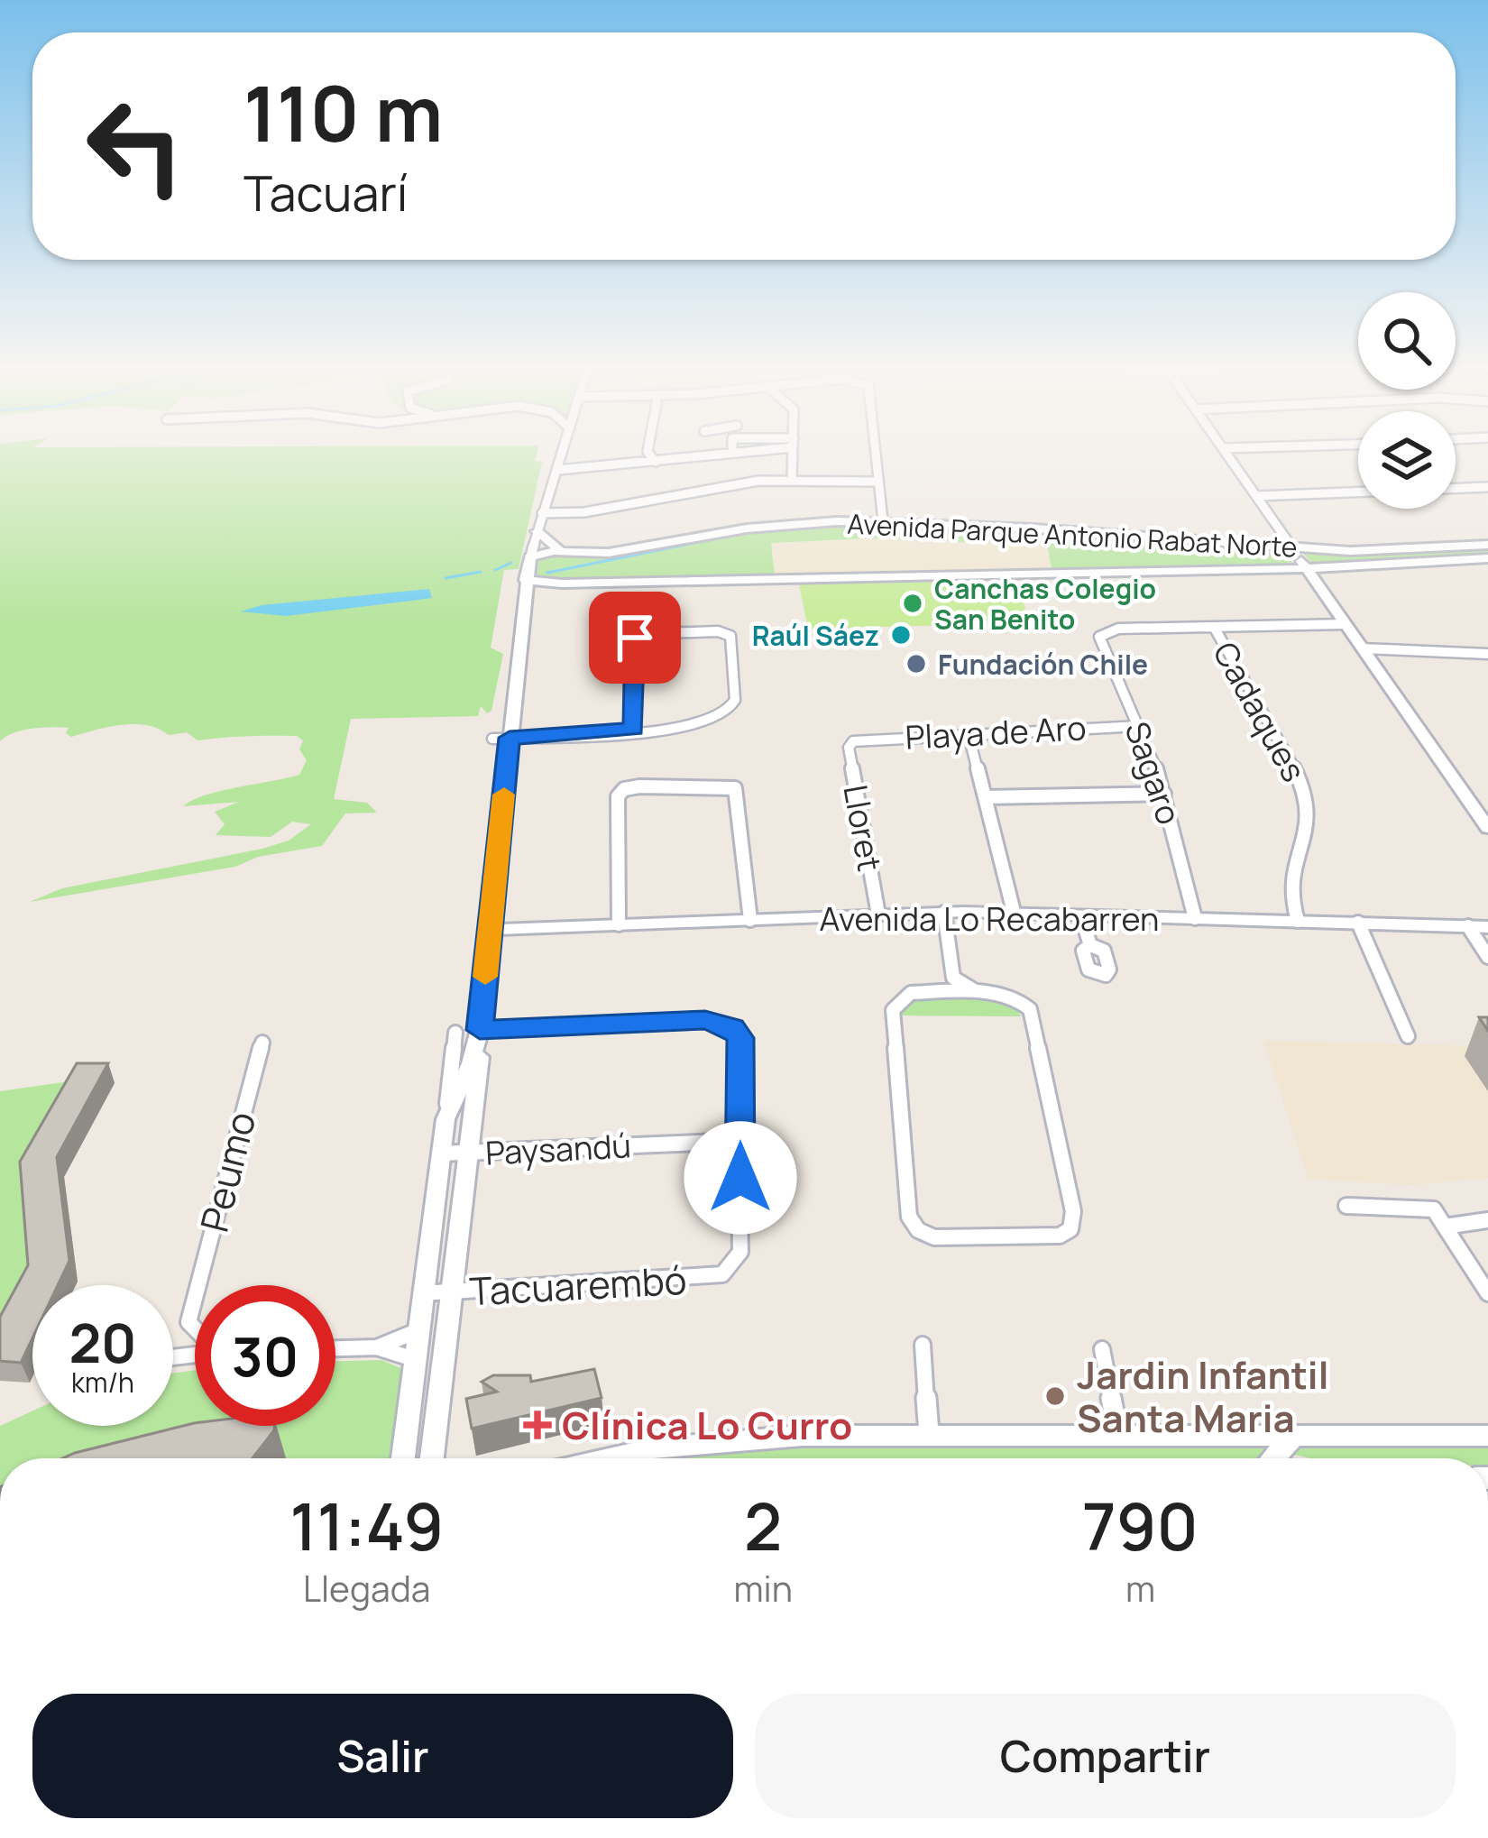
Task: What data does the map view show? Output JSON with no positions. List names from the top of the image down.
{
  "streets": {
    "street": [
      "Avenida Parque Antonio Rabat Norte",
      "Cadaques",
      "Playa de Aro",
      "Sagaro",
      "Lloret",
      "Avenida Lo Recabarren",
      "Paysandú",
      "Peumo",
      "Tacuarembó"
    ]
  },
  "crossings": [
    ["Cadaques", "Sagaro"],
    ["Cadaques", "Avenida Lo Recabarren"],
    ["Playa de Aro", "Sagaro"],
    ["Playa de Aro", "Lloret"],
    ["Sagaro", "Avenida Lo Recabarren"],
    ["Lloret", "Avenida Lo Recabarren"],
    ["Paysandú", "Tacuarembó"]
  ],
  "places": {
    "other": [
      "Canchas Colegio San Benito",
      "Raúl Sáez",
      "Fundación Chile",
      "Jardin Infantil Santa Maria"
    ],
    "health": ["Clínica Lo Curro"]
  },
  "page": {
    "turn": ["110 m", "Tacuarí"],
    "speed": "20 km/h",
    "limit": "30",
    "eta": [
      "11:49",
      "Llegada",
      "2",
      "min",
      "790",
      "m"
    ],
    "buttons": ["Salir", "Compartir"]
  }
}
